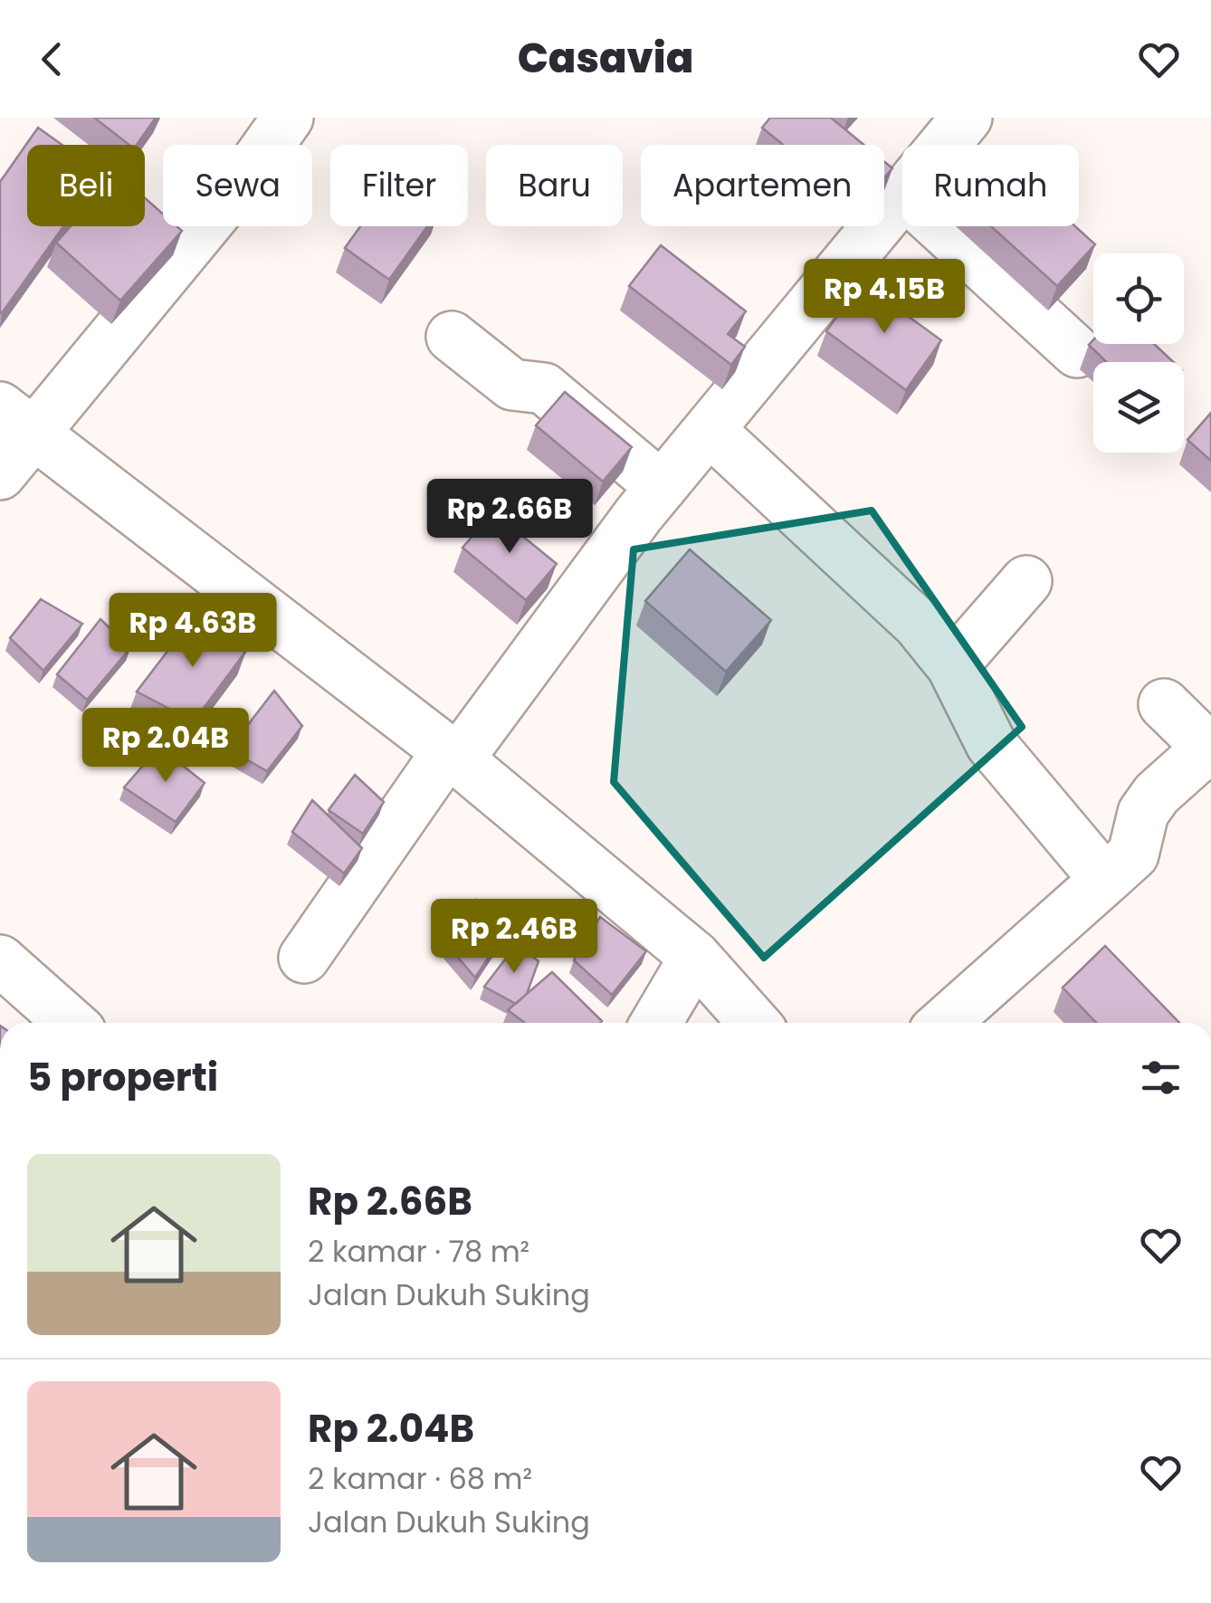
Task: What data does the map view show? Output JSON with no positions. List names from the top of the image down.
{
  "page": {
    "header": "Casavia",
    "chip": [
      "Beli",
      "Sewa",
      "Filter",
      "Baru",
      "Apartemen",
      "Rumah"
    ],
    "price": [
      "Rp 4.15B",
      "Rp 2.66B",
      "Rp 4.63B",
      "Rp 2.04B",
      "Rp 2.46B"
    ],
    "heading": "5 properti",
    "list": [
      {
        "name": "Rp 2.66B",
        "note": "2 kamar · 78 m² · Jalan Dukuh Suking"
      },
      {
        "name": "Rp 2.04B",
        "note": "2 kamar · 68 m² · Jalan Dukuh Suking"
      }
    ]
  }
}
